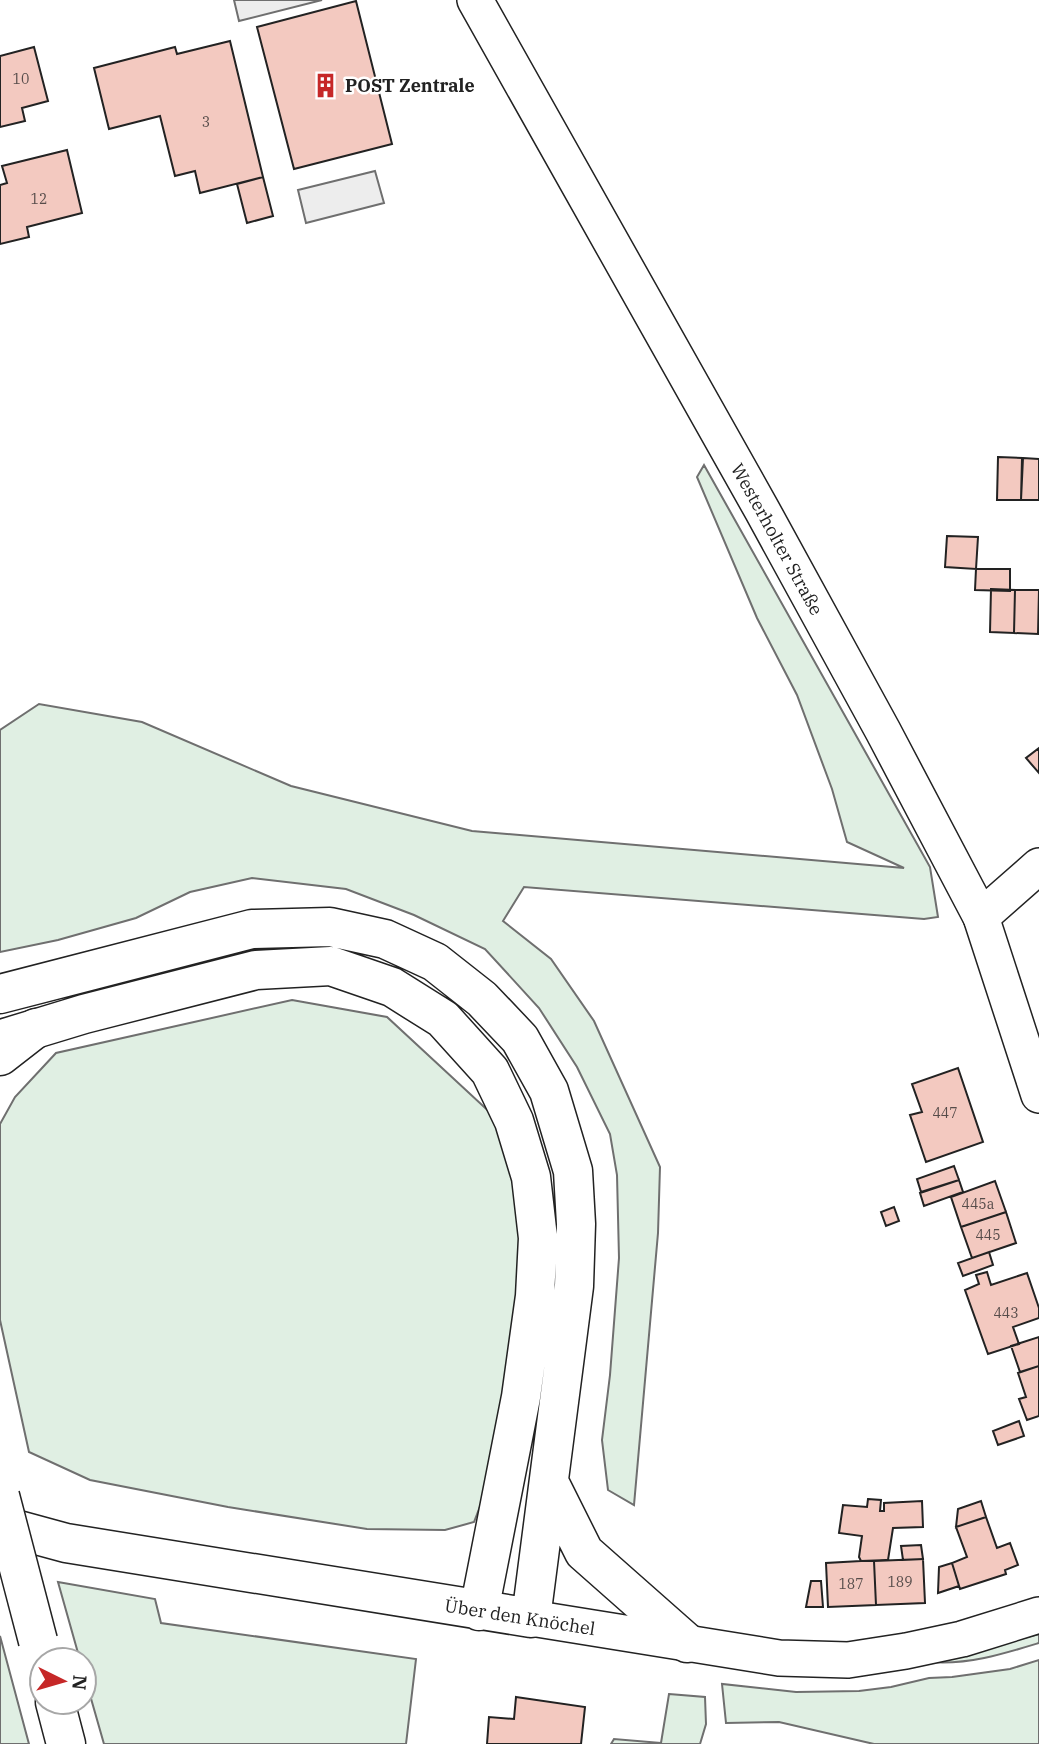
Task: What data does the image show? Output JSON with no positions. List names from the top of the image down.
{
  "streets": {
    "main road": ["Über den Knöchel"],
    "street": ["Westerholter Straße"]
  },
  "places": {
    "building": ["POST Zentrale"]
  },
  "house_numbers": [
    "10",
    "3",
    "12",
    "447",
    "445a",
    "445",
    "443",
    "189",
    "187"
  ],
  "north": "right"
}
